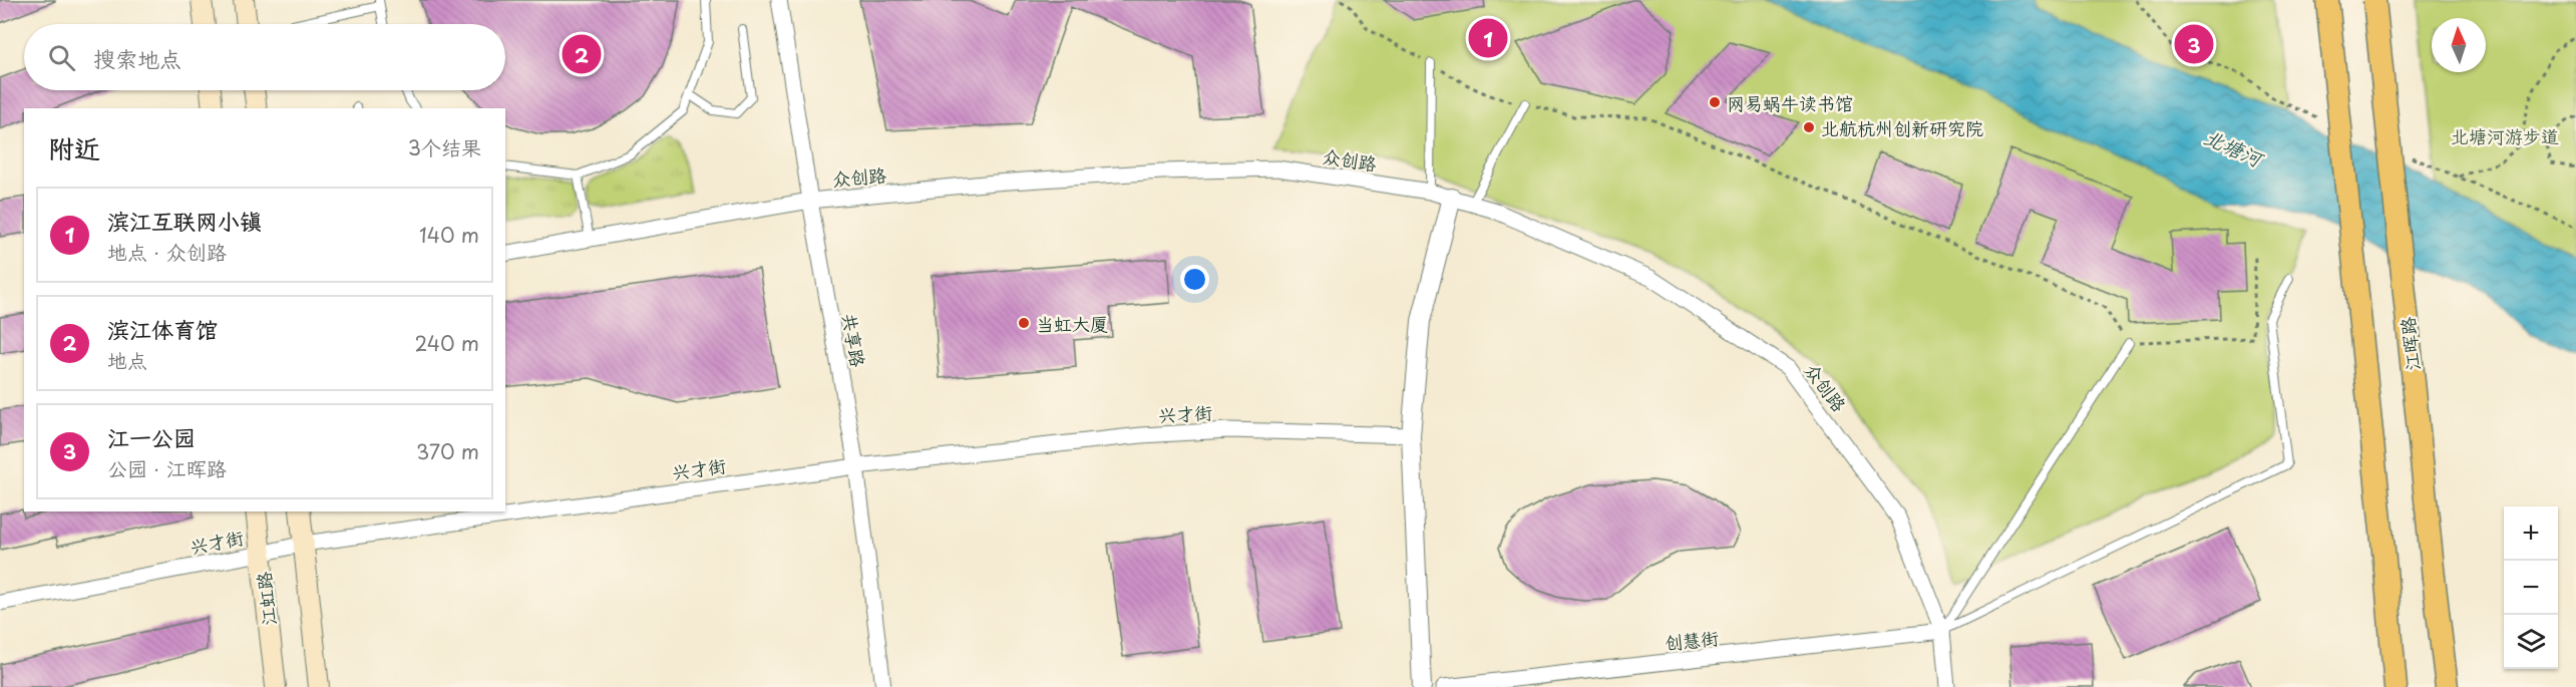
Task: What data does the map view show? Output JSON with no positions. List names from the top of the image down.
{
  "streets": {
    "main road": ["江晖路", "江虹路"],
    "street": [
      "众创路",
      "共享路",
      "兴才街",
      "创慧街"
    ]
  },
  "crossings": [
    ["众创路", "共享路"],
    ["众创路", "创慧街"],
    ["共享路", "兴才街"],
    ["兴才街", "江虹路"]
  ],
  "water": ["北塘河"],
  "parks": ["北塘河游步道"],
  "places": ["网易蜗牛读书馆", "北航杭州创新研究院", "当虹大厦"],
  "north": "top",
  "page": {
    "pins": ["1", "3", "2"],
    "search": "搜索地点",
    "heading": ["附近", "3个结果"],
    "list": [
      {
        "mark": "1",
        "name": "滨江互联网小镇",
        "note": "地点 · 众创路",
        "value": "140 m"
      },
      {
        "mark": "2",
        "name": "滨江体育馆",
        "note": "地点",
        "value": "240 m"
      },
      {
        "mark": "3",
        "name": "江一公园",
        "note": "公园 · 江晖路",
        "value": "370 m"
      }
    ],
    "map_buttons": ["+", "−"]
  }
}
